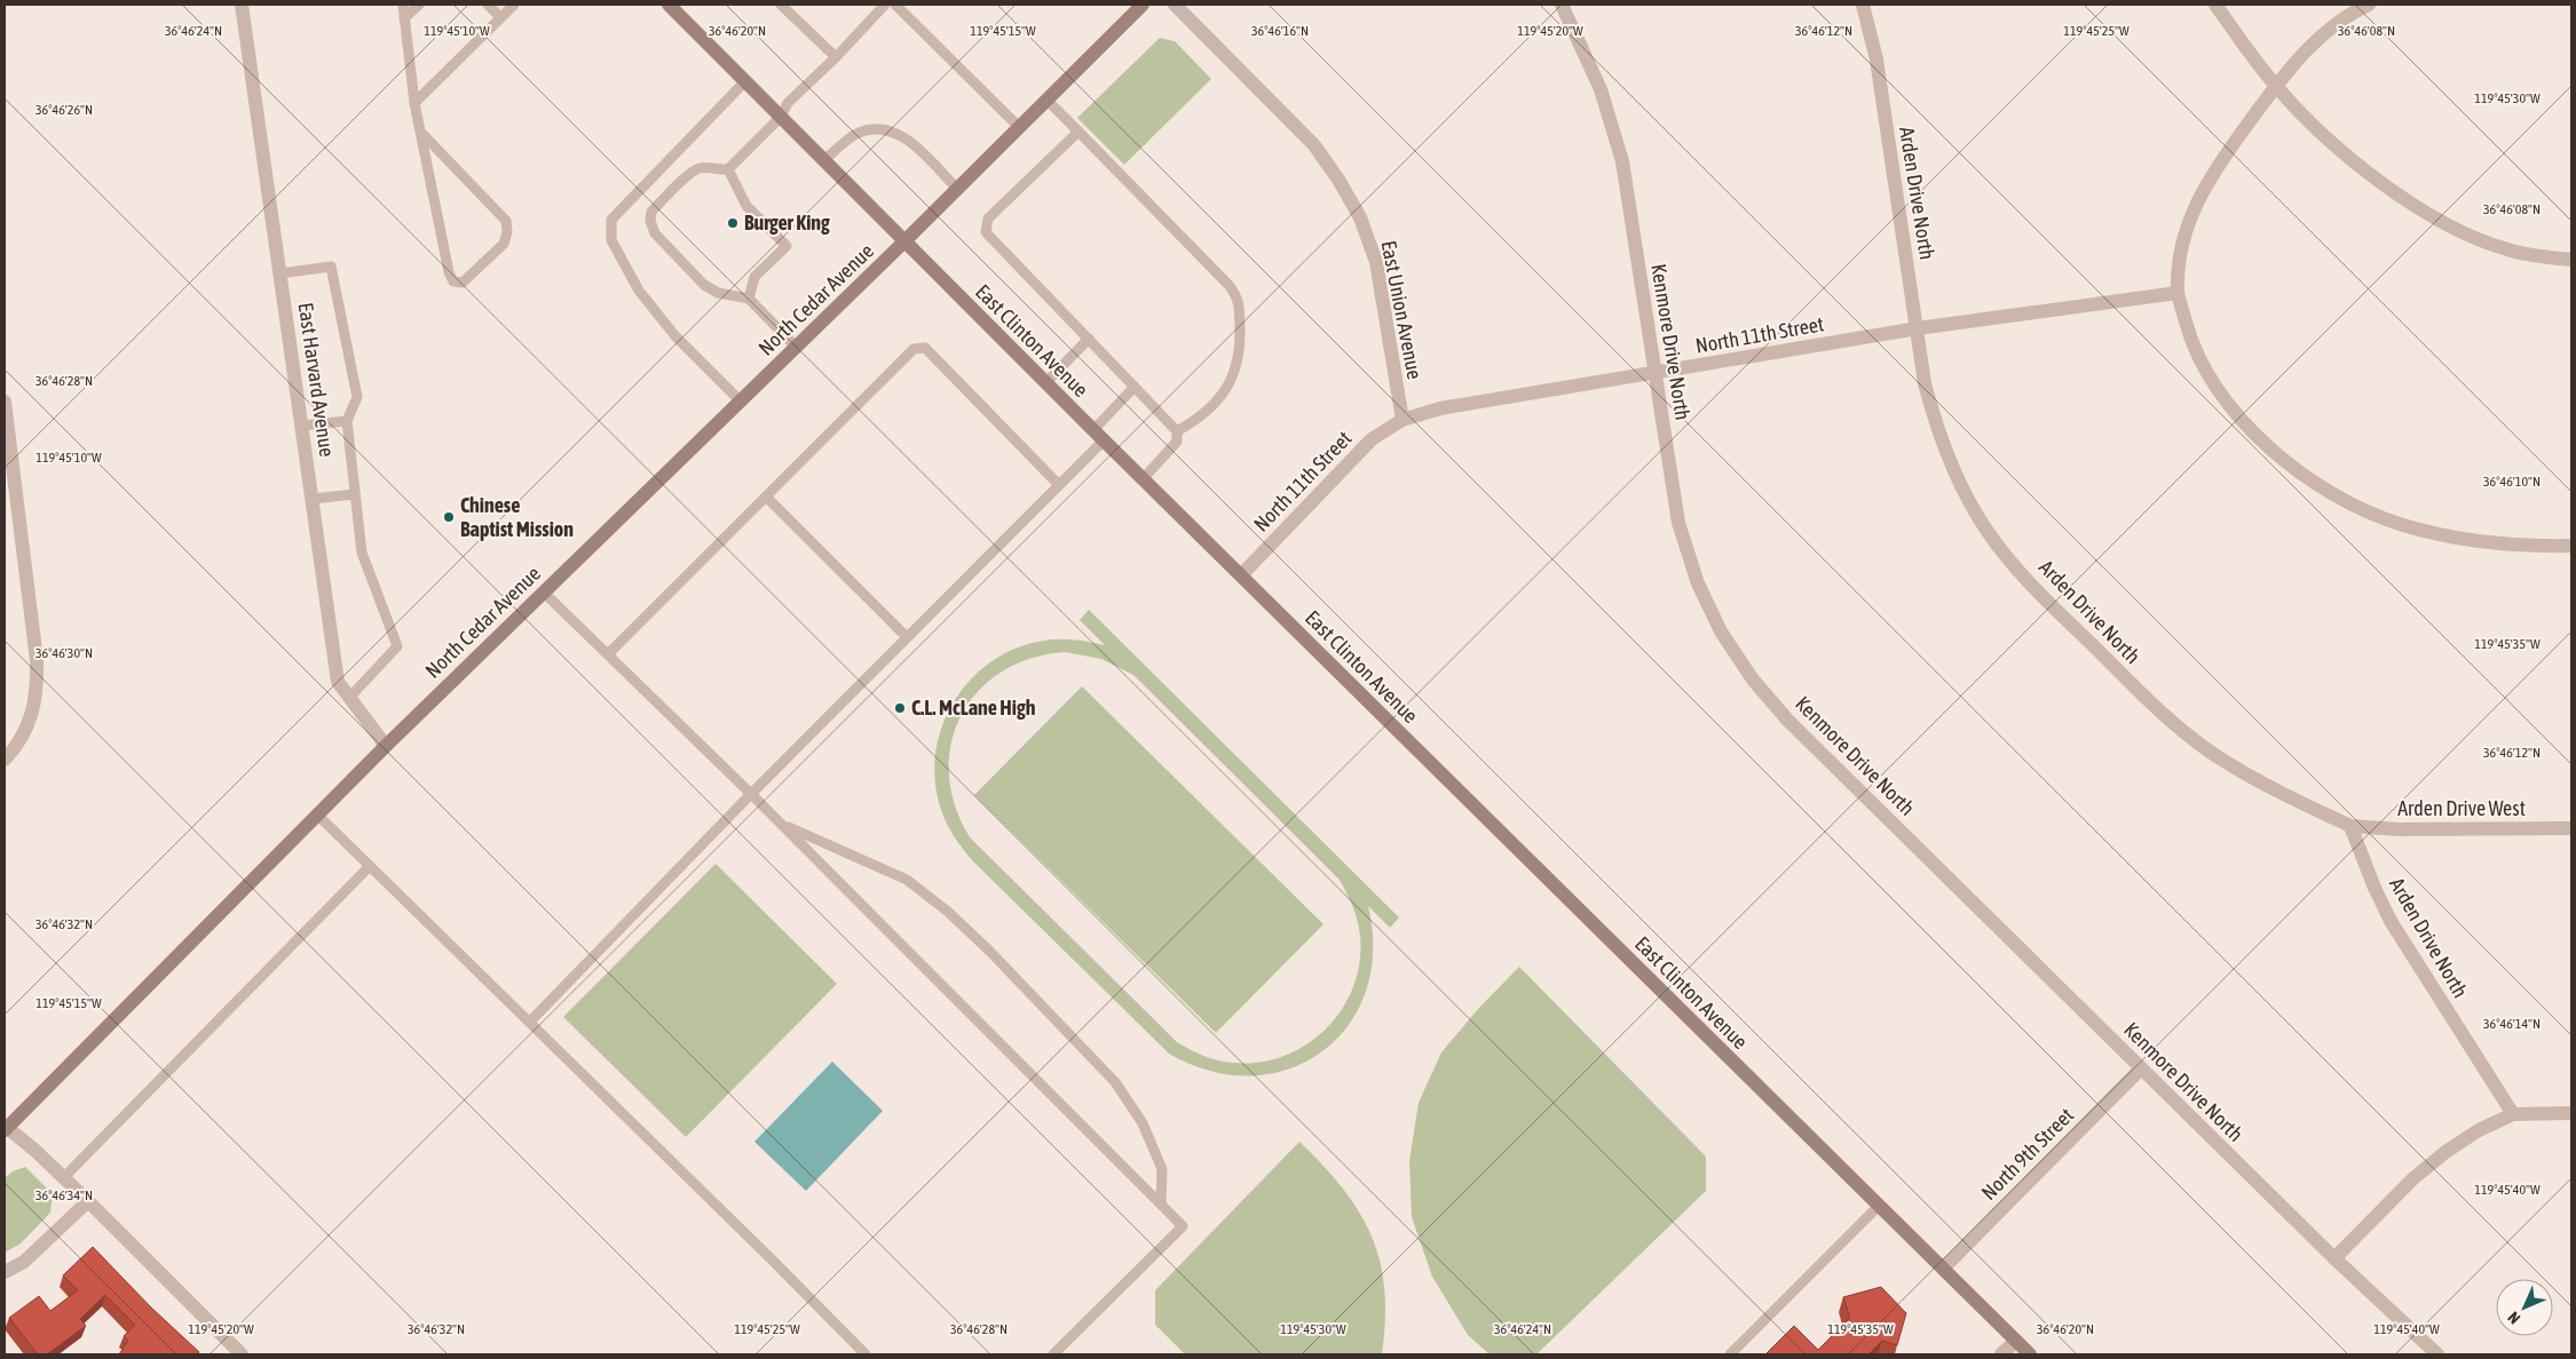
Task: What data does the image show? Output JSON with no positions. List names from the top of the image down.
{
  "streets": {
    "main road": ["North Cedar Avenue", "East Clinton Avenue"],
    "street": [
      "Arden Drive North",
      "East Union Avenue",
      "North 11th Street",
      "Kenmore Drive North",
      "East Harvard Avenue",
      "Arden Drive West",
      "North 9th Street"
    ]
  },
  "crossings": [
    ["Arden Drive North", "North 11th Street"],
    ["Arden Drive North", "Arden Drive West"],
    ["North Cedar Avenue", "East Clinton Avenue"],
    ["North Cedar Avenue", "East Harvard Avenue"],
    ["East Union Avenue", "North 11th Street"],
    ["North 11th Street", "East Clinton Avenue"],
    ["North 11th Street", "Kenmore Drive North"],
    ["East Clinton Avenue", "North 9th Street"],
    ["Kenmore Drive North", "North 9th Street"]
  ],
  "places": ["Burger King", "Chinese Baptist Mission", "C.L. McLane High"],
  "north": "bottom left",
  "coordinates": [
    "36°46'24\"N",
    "119°45'10\"W",
    "36°46'20\"N",
    "119°45'15\"W",
    "36°46'16\"N",
    "119°45'20\"W",
    "36°46'12\"N",
    "119°45'25\"W",
    "36°46'08\"N",
    "119°45'30\"W",
    "36°46'26\"N",
    "36°46'28\"N",
    "36°46'10\"N",
    "119°45'35\"W",
    "36°46'30\"N",
    "36°46'32\"N",
    "36°46'14\"N",
    "119°45'40\"W",
    "36°46'34\"N"
  ]
}
